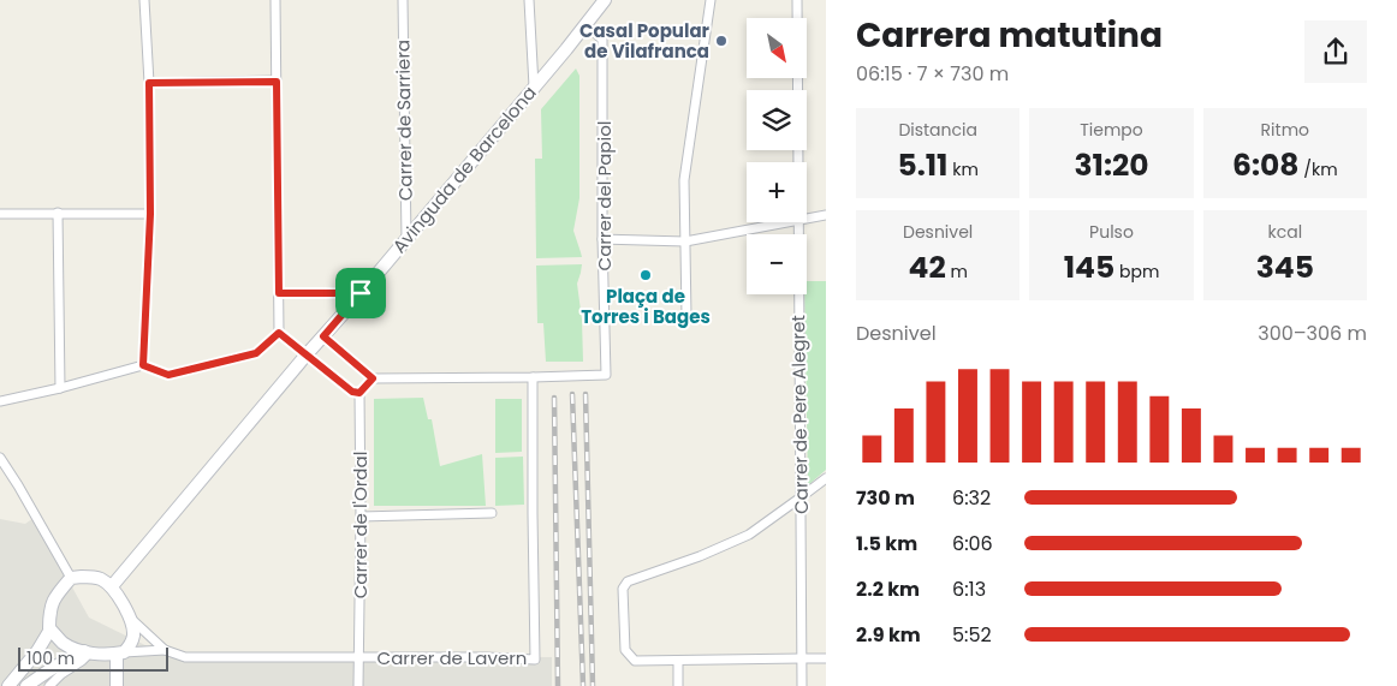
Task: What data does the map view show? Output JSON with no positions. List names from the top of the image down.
{
  "streets": {
    "street": [
      "Carrer de Sarriera",
      "Avinguda de Barcelona",
      "Carrer del Papiol",
      "Carrer de Pere Alegret",
      "Carrer de l'Ordal",
      "Carrer de Lavern"
    ]
  },
  "crossings": [
    ["Carrer de Sarriera", "Avinguda de Barcelona"],
    ["Avinguda de Barcelona", "Carrer del Papiol"],
    ["Avinguda de Barcelona", "Carrer de Lavern"],
    ["Carrer del Papiol", "Carrer de Lavern"],
    ["Carrer de l'Ordal", "Carrer de Lavern"]
  ],
  "places": ["Casal Popular de Vilafranca", "Plaça de Torres i Bages"],
  "scale_bar": "100 m",
  "north": "bottom right",
  "page": {
    "heading": ["Carrera matutina", "06:15 · 7 × 730 m"],
    "map_buttons": ["+", "−"],
    "stats": [
      ["Distancia", "5.11 km"],
      ["Tiempo", "31:20"],
      ["Ritmo", "6:08 /km"],
      ["Desnivel", "42 m"],
      ["Pulso", "145 bpm"],
      ["kcal", "345"]
    ],
    "chart": ["Desnivel", "300–306 m"],
    "list": [
      {
        "name": "730 m",
        "note": "6:32"
      },
      {
        "name": "1.5 km",
        "note": "6:06"
      },
      {
        "name": "2.2 km",
        "note": "6:13"
      },
      {
        "name": "2.9 km",
        "note": "5:52"
      }
    ],
    "scale": "100 m"
  }
}
